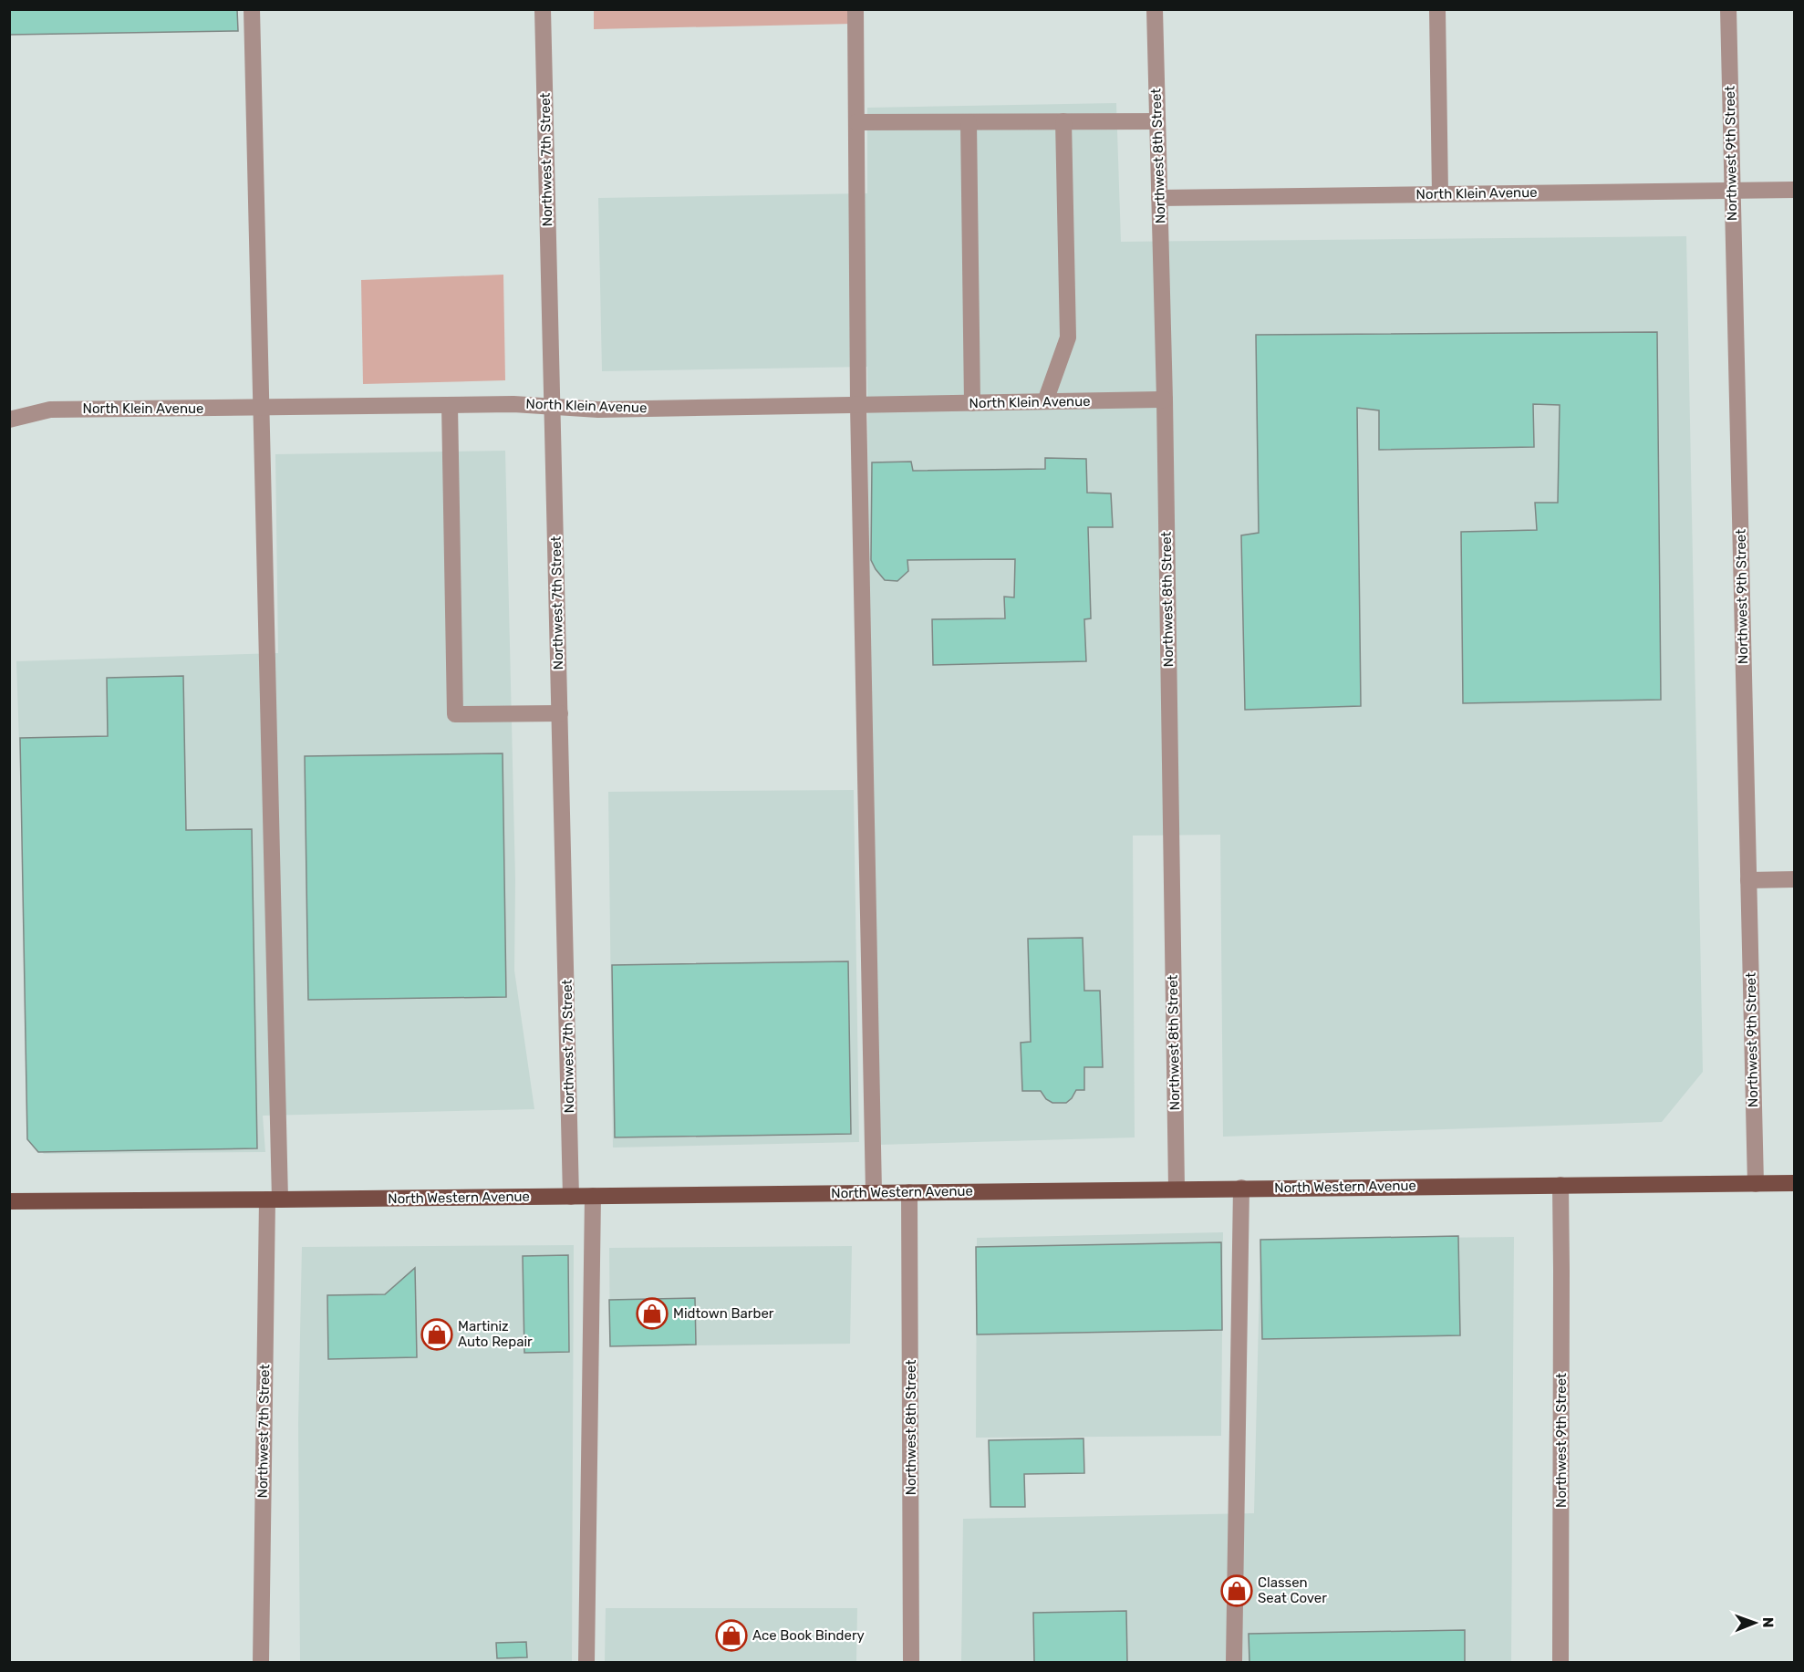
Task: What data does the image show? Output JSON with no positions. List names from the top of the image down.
{
  "streets": {
    "main road": ["North Western Avenue"],
    "street": [
      "Northwest 9th Street",
      "Northwest 8th Street",
      "Northwest 7th Street",
      "North Klein Avenue"
    ]
  },
  "crossings": [
    ["Northwest 9th Street", "North Klein Avenue"],
    ["Northwest 9th Street", "North Western Avenue"],
    ["Northwest 8th Street", "North Klein Avenue"],
    ["Northwest 8th Street", "North Western Avenue"],
    ["Northwest 7th Street", "North Klein Avenue"],
    ["Northwest 7th Street", "North Western Avenue"]
  ],
  "places": {
    "shop": [
      "Midtown Barber",
      "Martiniz Auto Repair",
      "Classen Seat Cover",
      "Ace Book Bindery"
    ]
  },
  "north": "right"
}
